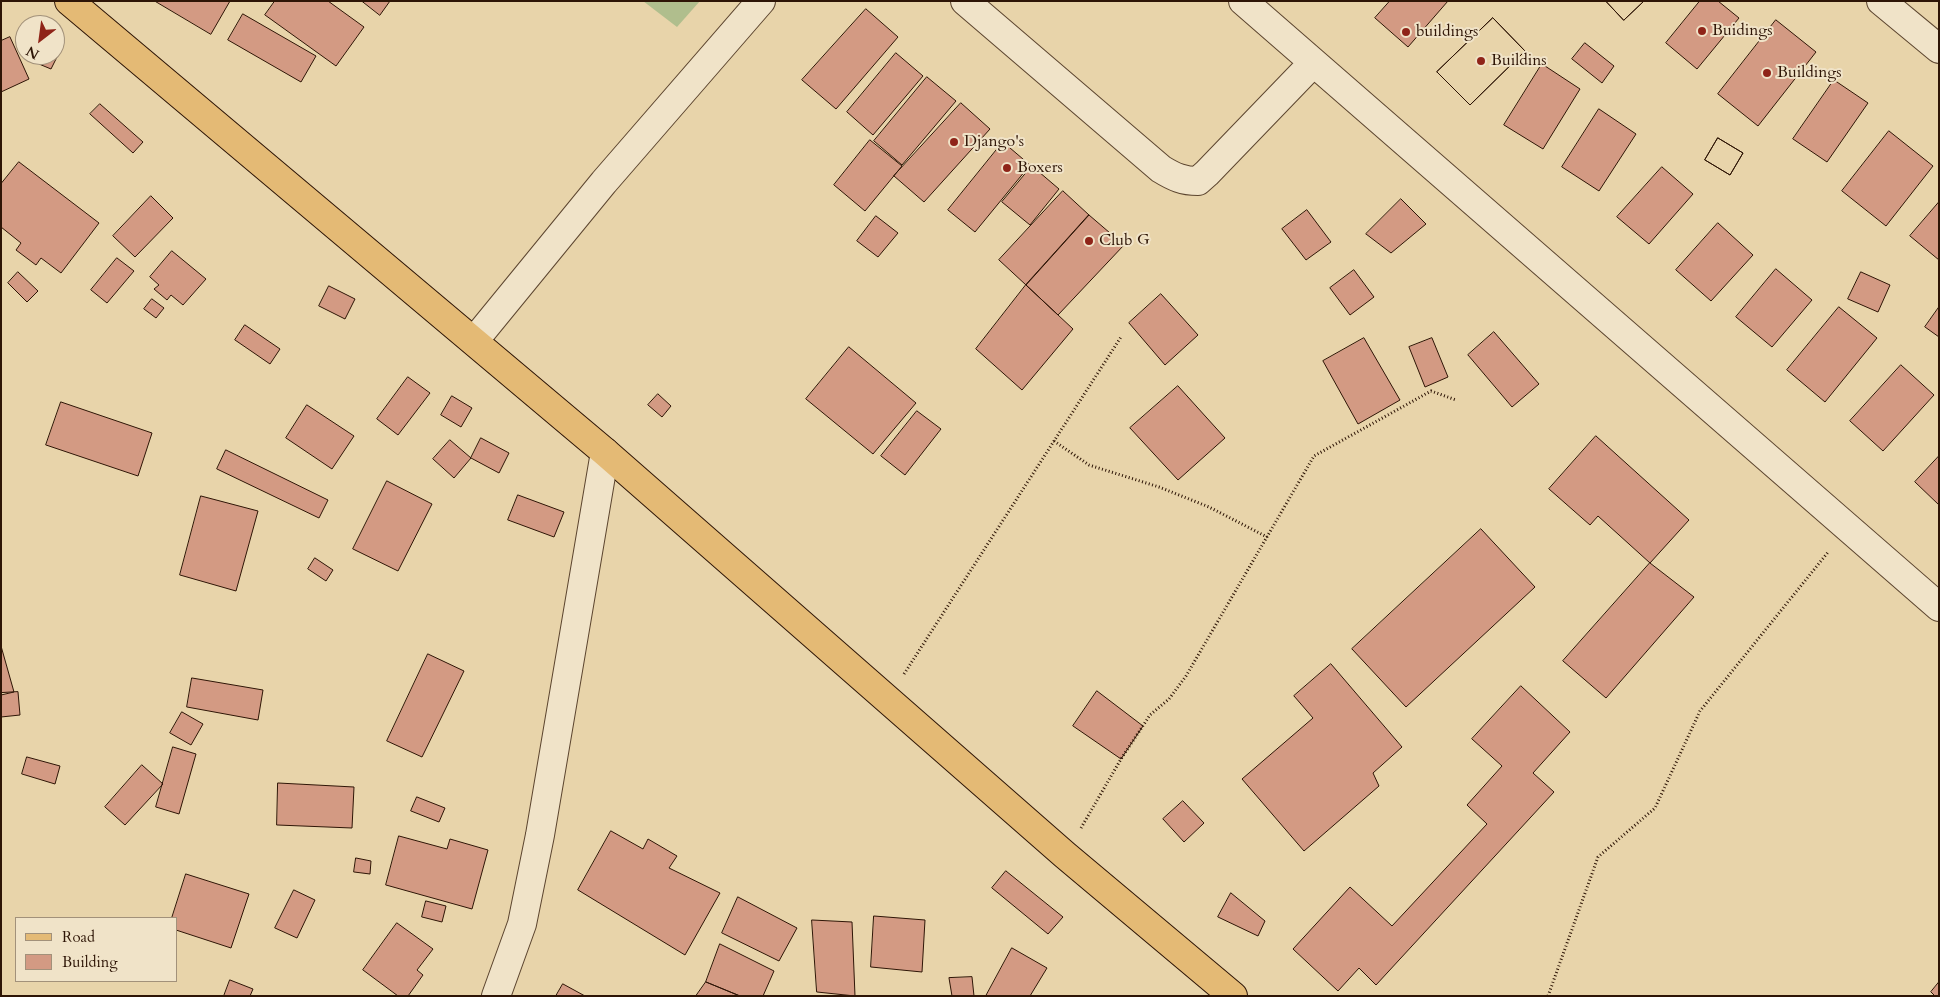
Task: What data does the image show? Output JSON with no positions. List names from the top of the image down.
{
  "places": [
    "Buidings",
    "buildings",
    "Buildins",
    "Buildings",
    "Django's",
    "Boxers",
    "Club G"
  ],
  "legend": ["Road", "Building"],
  "north": "bottom left"
}
